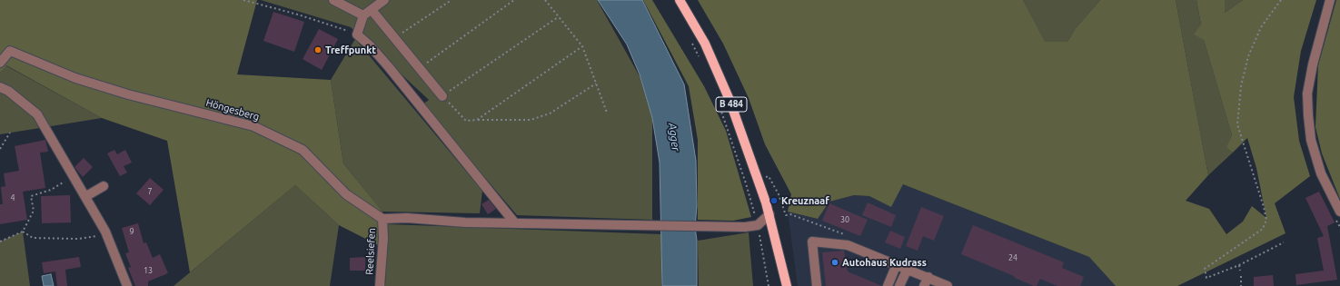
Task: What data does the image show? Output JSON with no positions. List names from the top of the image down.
{
  "streets": {
    "main road": ["B 484"],
    "street": ["Höngesberg", "Reelsiefen"]
  },
  "crossings": [
    ["Höngesberg", "Reelsiefen"]
  ],
  "water": ["Agger"],
  "places": ["Treffpunkt", "Kreuznaaf", "Autohaus Kudrass"],
  "house_numbers": [
    "7",
    "4",
    "30",
    "9",
    "24",
    "13"
  ]
}
